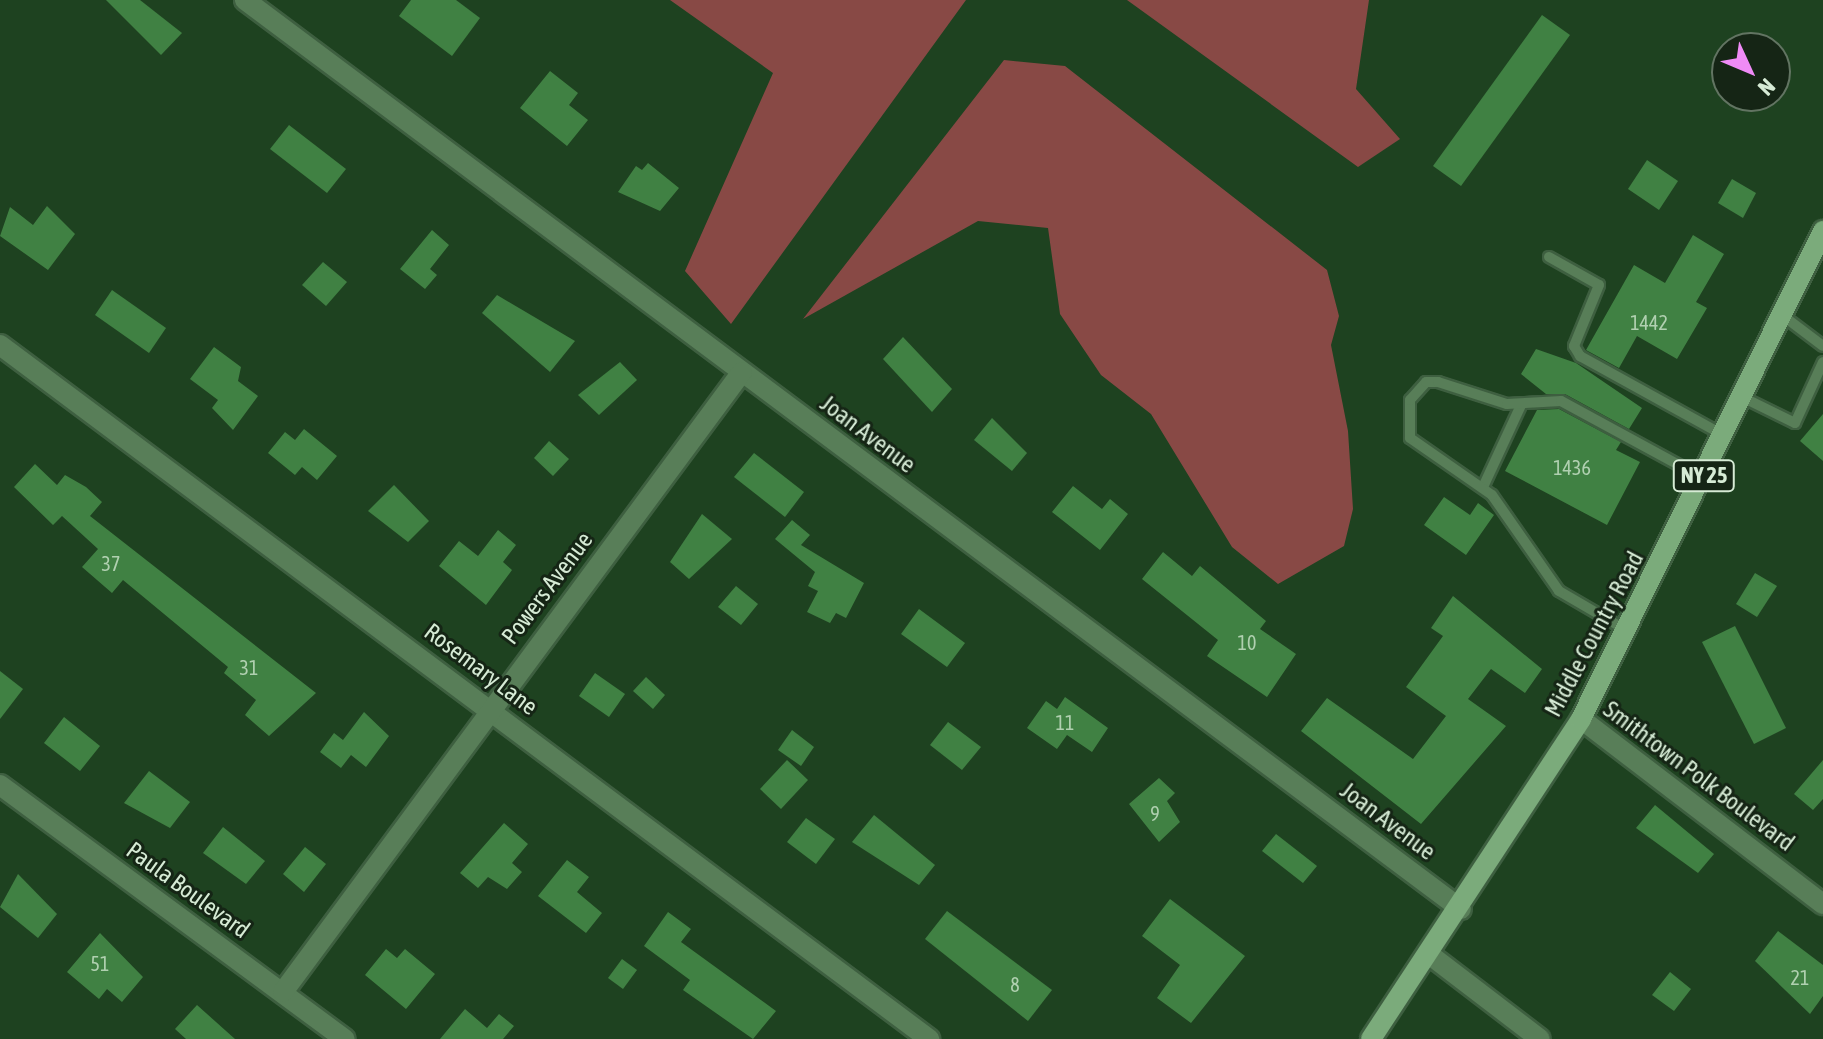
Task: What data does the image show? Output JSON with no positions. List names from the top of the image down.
{
  "streets": {
    "main road": ["NY 25", "Middle Country Road"],
    "street": [
      "Joan Avenue",
      "Powers Avenue",
      "Rosemary Lane",
      "Smithtown Polk Boulevard",
      "Paula Boulevard"
    ]
  },
  "crossings": [
    ["Joan Avenue", "Powers Avenue"],
    ["Joan Avenue", "Middle Country Road"],
    ["Powers Avenue", "Rosemary Lane"],
    ["Powers Avenue", "Paula Boulevard"],
    ["Middle Country Road", "Smithtown Polk Boulevard"]
  ],
  "house_numbers": [
    "1442",
    "1436",
    "37",
    "10",
    "31",
    "11",
    "9",
    "51",
    "21",
    "8"
  ],
  "north": "bottom right"
}
